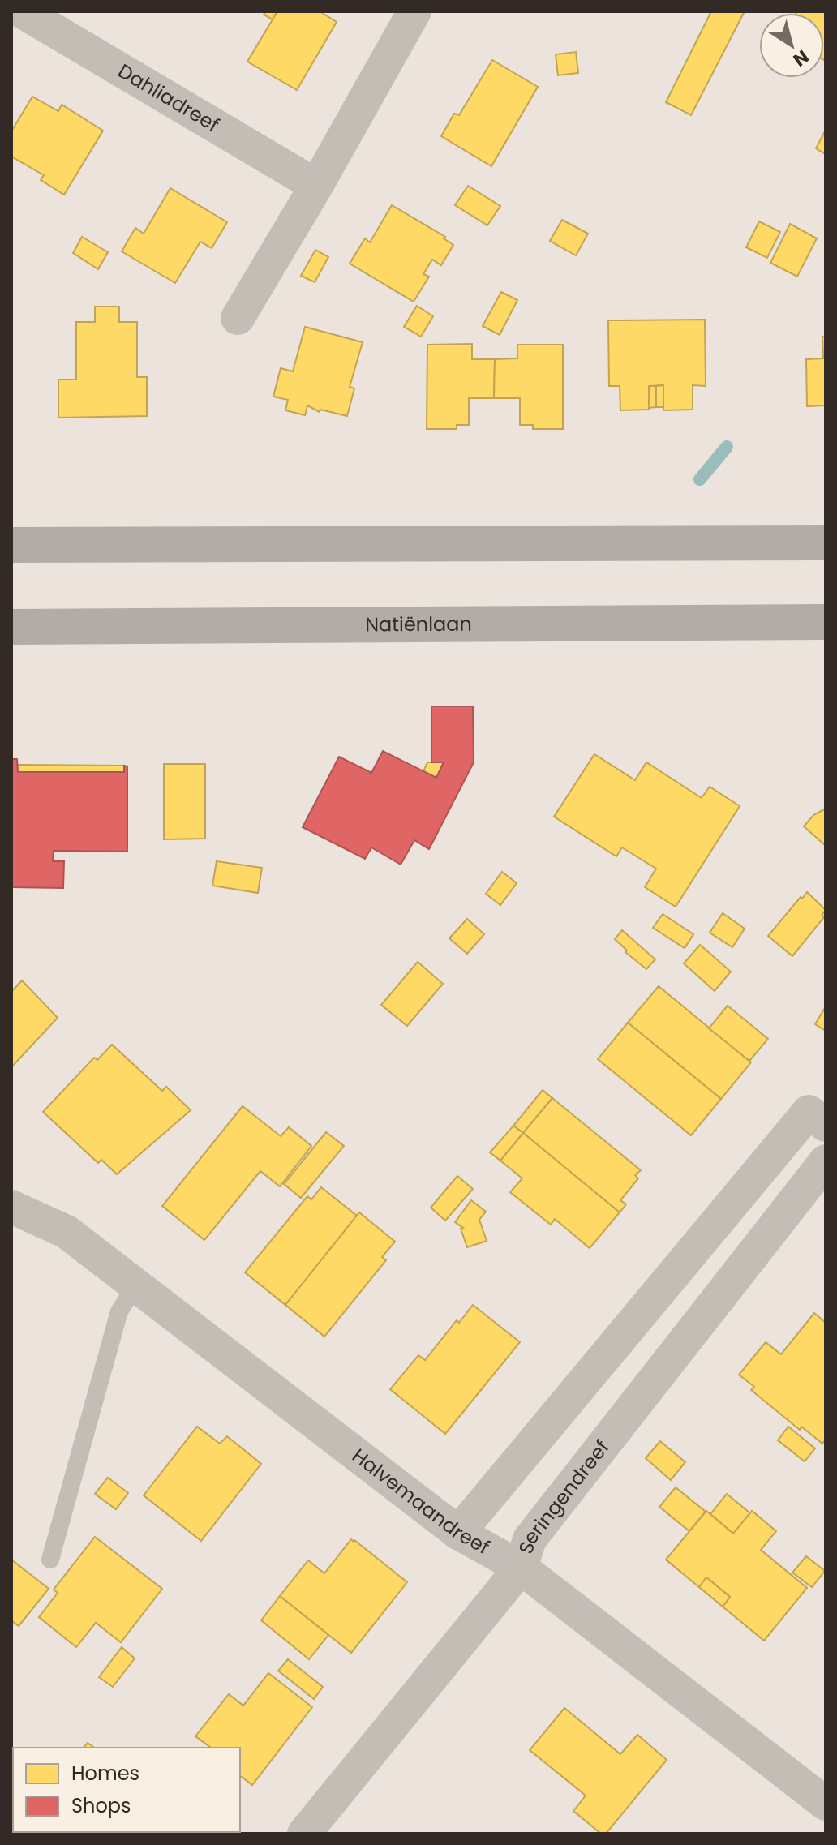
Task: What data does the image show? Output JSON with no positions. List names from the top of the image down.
{
  "streets": {
    "main road": ["Natiënlaan"],
    "street": ["Dahliadreef", "Seringendreef", "Halvemaandreef"]
  },
  "crossings": [
    ["Seringendreef", "Halvemaandreef"]
  ],
  "legend": ["Homes", "Shops"],
  "north": "bottom right"
}
